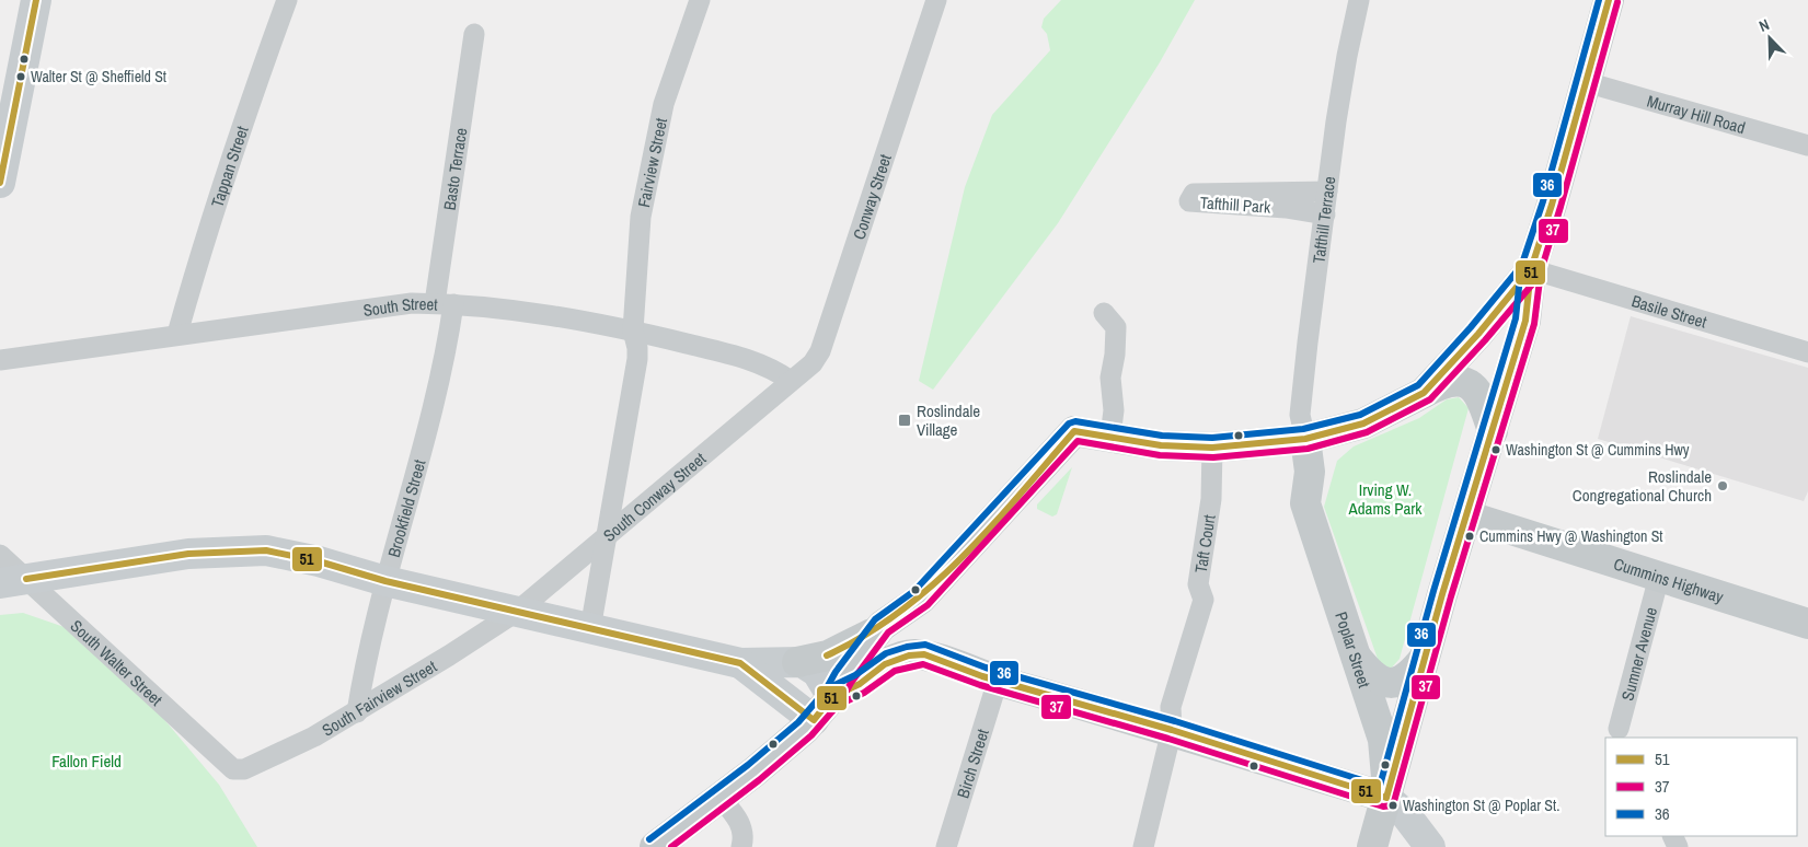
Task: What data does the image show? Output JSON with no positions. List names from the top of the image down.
{
  "streets": {
    "main road": ["Cummins Highway", "Poplar Street"],
    "street": [
      "Murray Hill Road",
      "Fairview Street",
      "Tappan Street",
      "Basto Terrace",
      "Conway Street",
      "Tafthill Park",
      "Tafthill Terrace",
      "South Street",
      "Basile Street",
      "South Conway Street",
      "Brookfield Street",
      "Taft Court",
      "Sumner Avenue",
      "South Walter Street",
      "South Fairview Street",
      "Birch Street"
    ]
  },
  "crossings": [
    ["Fairview Street", "South Street"],
    ["Tappan Street", "South Street"],
    ["Basto Terrace", "South Street"],
    ["Basto Terrace", "Brookfield Street"],
    ["Conway Street", "South Street"],
    ["Conway Street", "South Conway Street"],
    ["Tafthill Park", "Tafthill Terrace"],
    ["Tafthill Terrace", "Poplar Street"],
    ["South Street", "South Conway Street"],
    ["South Street", "Brookfield Street"],
    ["South Conway Street", "South Fairview Street"],
    ["Brookfield Street", "South Fairview Street"],
    ["Cummins Highway", "Sumner Avenue"],
    ["South Walter Street", "South Fairview Street"]
  ],
  "parks": ["Irving W. Adams Park", "Fallon Field"],
  "places": {
    "other": [
      "Walter St @ Sheffield St",
      "Washington St @ Cummins Hwy",
      "Roslindale Congregational Church",
      "Cummins Hwy @ Washington St",
      "Washington St @ Poplar St."
    ],
    "transit": ["Roslindale Village"]
  },
  "lines": ["transit line 51", "transit line 36", "transit line 37"],
  "legend": ["51", "37", "36"],
  "north": "top left"
}
